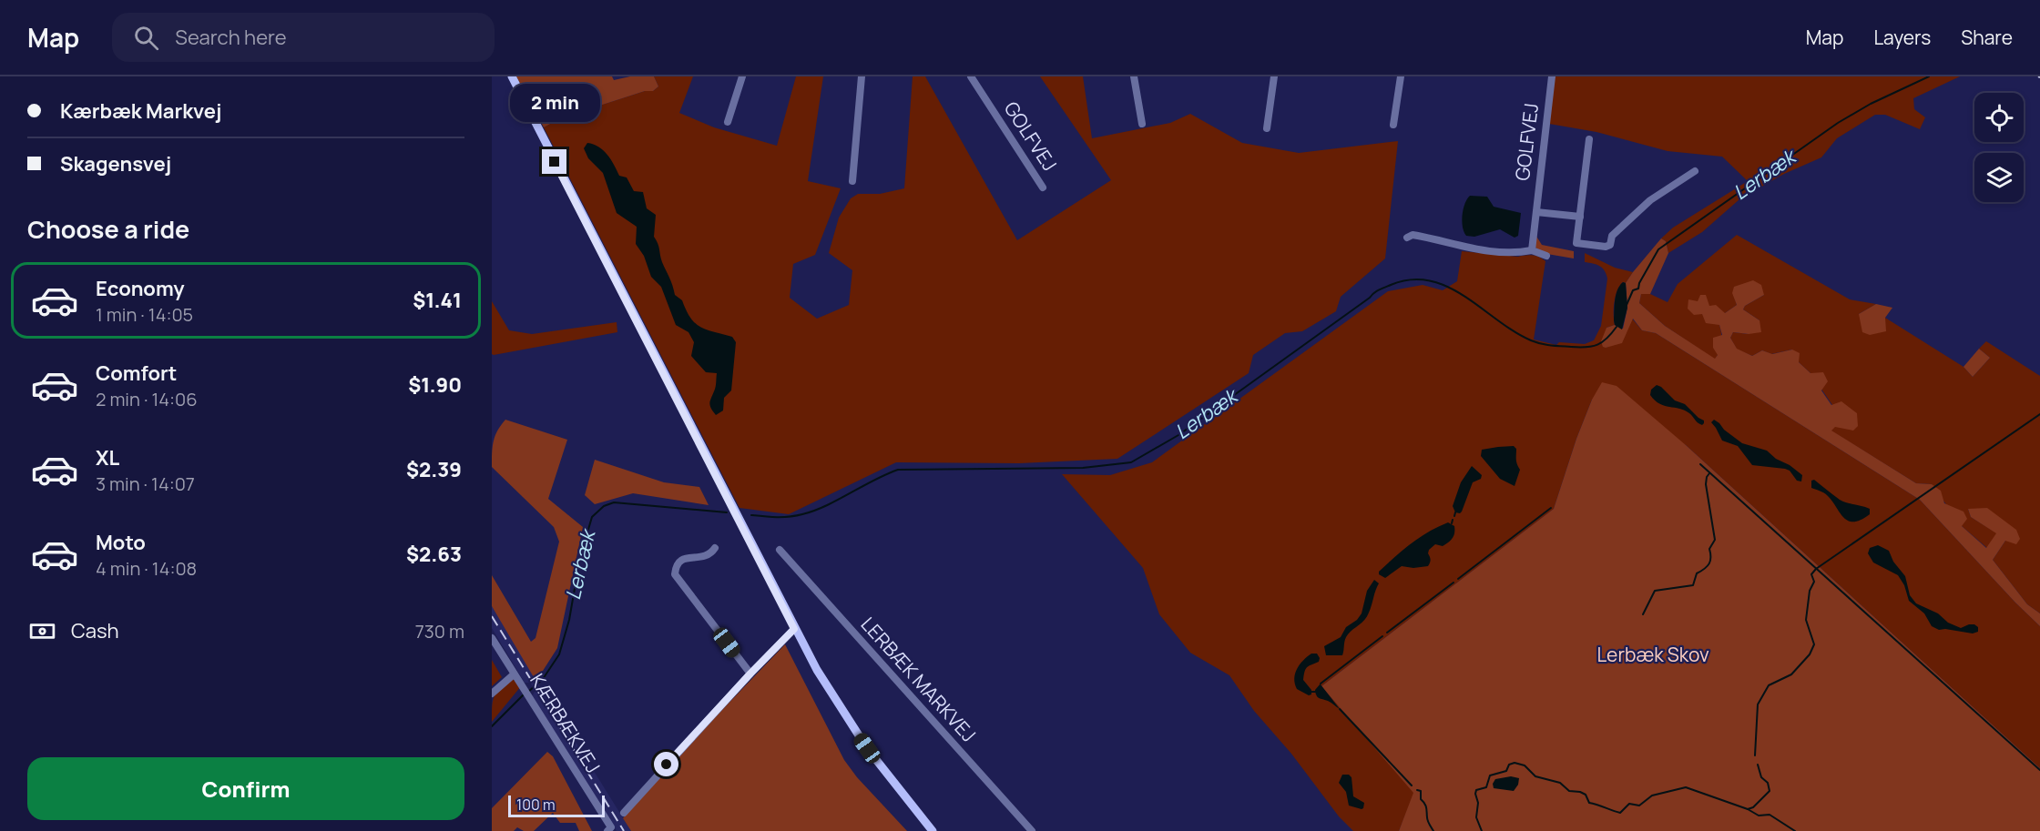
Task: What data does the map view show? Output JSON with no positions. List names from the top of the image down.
{
  "streets": {
    "street": ["GOLFVEJ", "LERBÆK MARKVEJ", "KÆRBÆKVEJ"]
  },
  "water": ["Lerbæk"],
  "parks": ["Lerbæk Skov"],
  "scale_bar": "100 m",
  "page": {
    "header": "Map",
    "search": "Search here",
    "nav": ["Map", "Layers", "Share"],
    "banner": ["Kærbæk Markvej", "Skagensvej"],
    "bubble": "2 min",
    "heading": "Choose a ride",
    "list": [
      {
        "name": "Economy",
        "note": "1 min · 14:05",
        "value": "$1.41"
      },
      {
        "name": "Comfort",
        "note": "2 min · 14:06",
        "value": "$1.90"
      },
      {
        "name": "XL",
        "note": "3 min · 14:07",
        "value": "$2.39"
      },
      {
        "name": "Moto",
        "note": "4 min · 14:08",
        "value": "$2.63"
      }
    ],
    "pay": ["Cash", "730 m"],
    "buttons": "Confirm",
    "scale": "100 m"
  }
}
